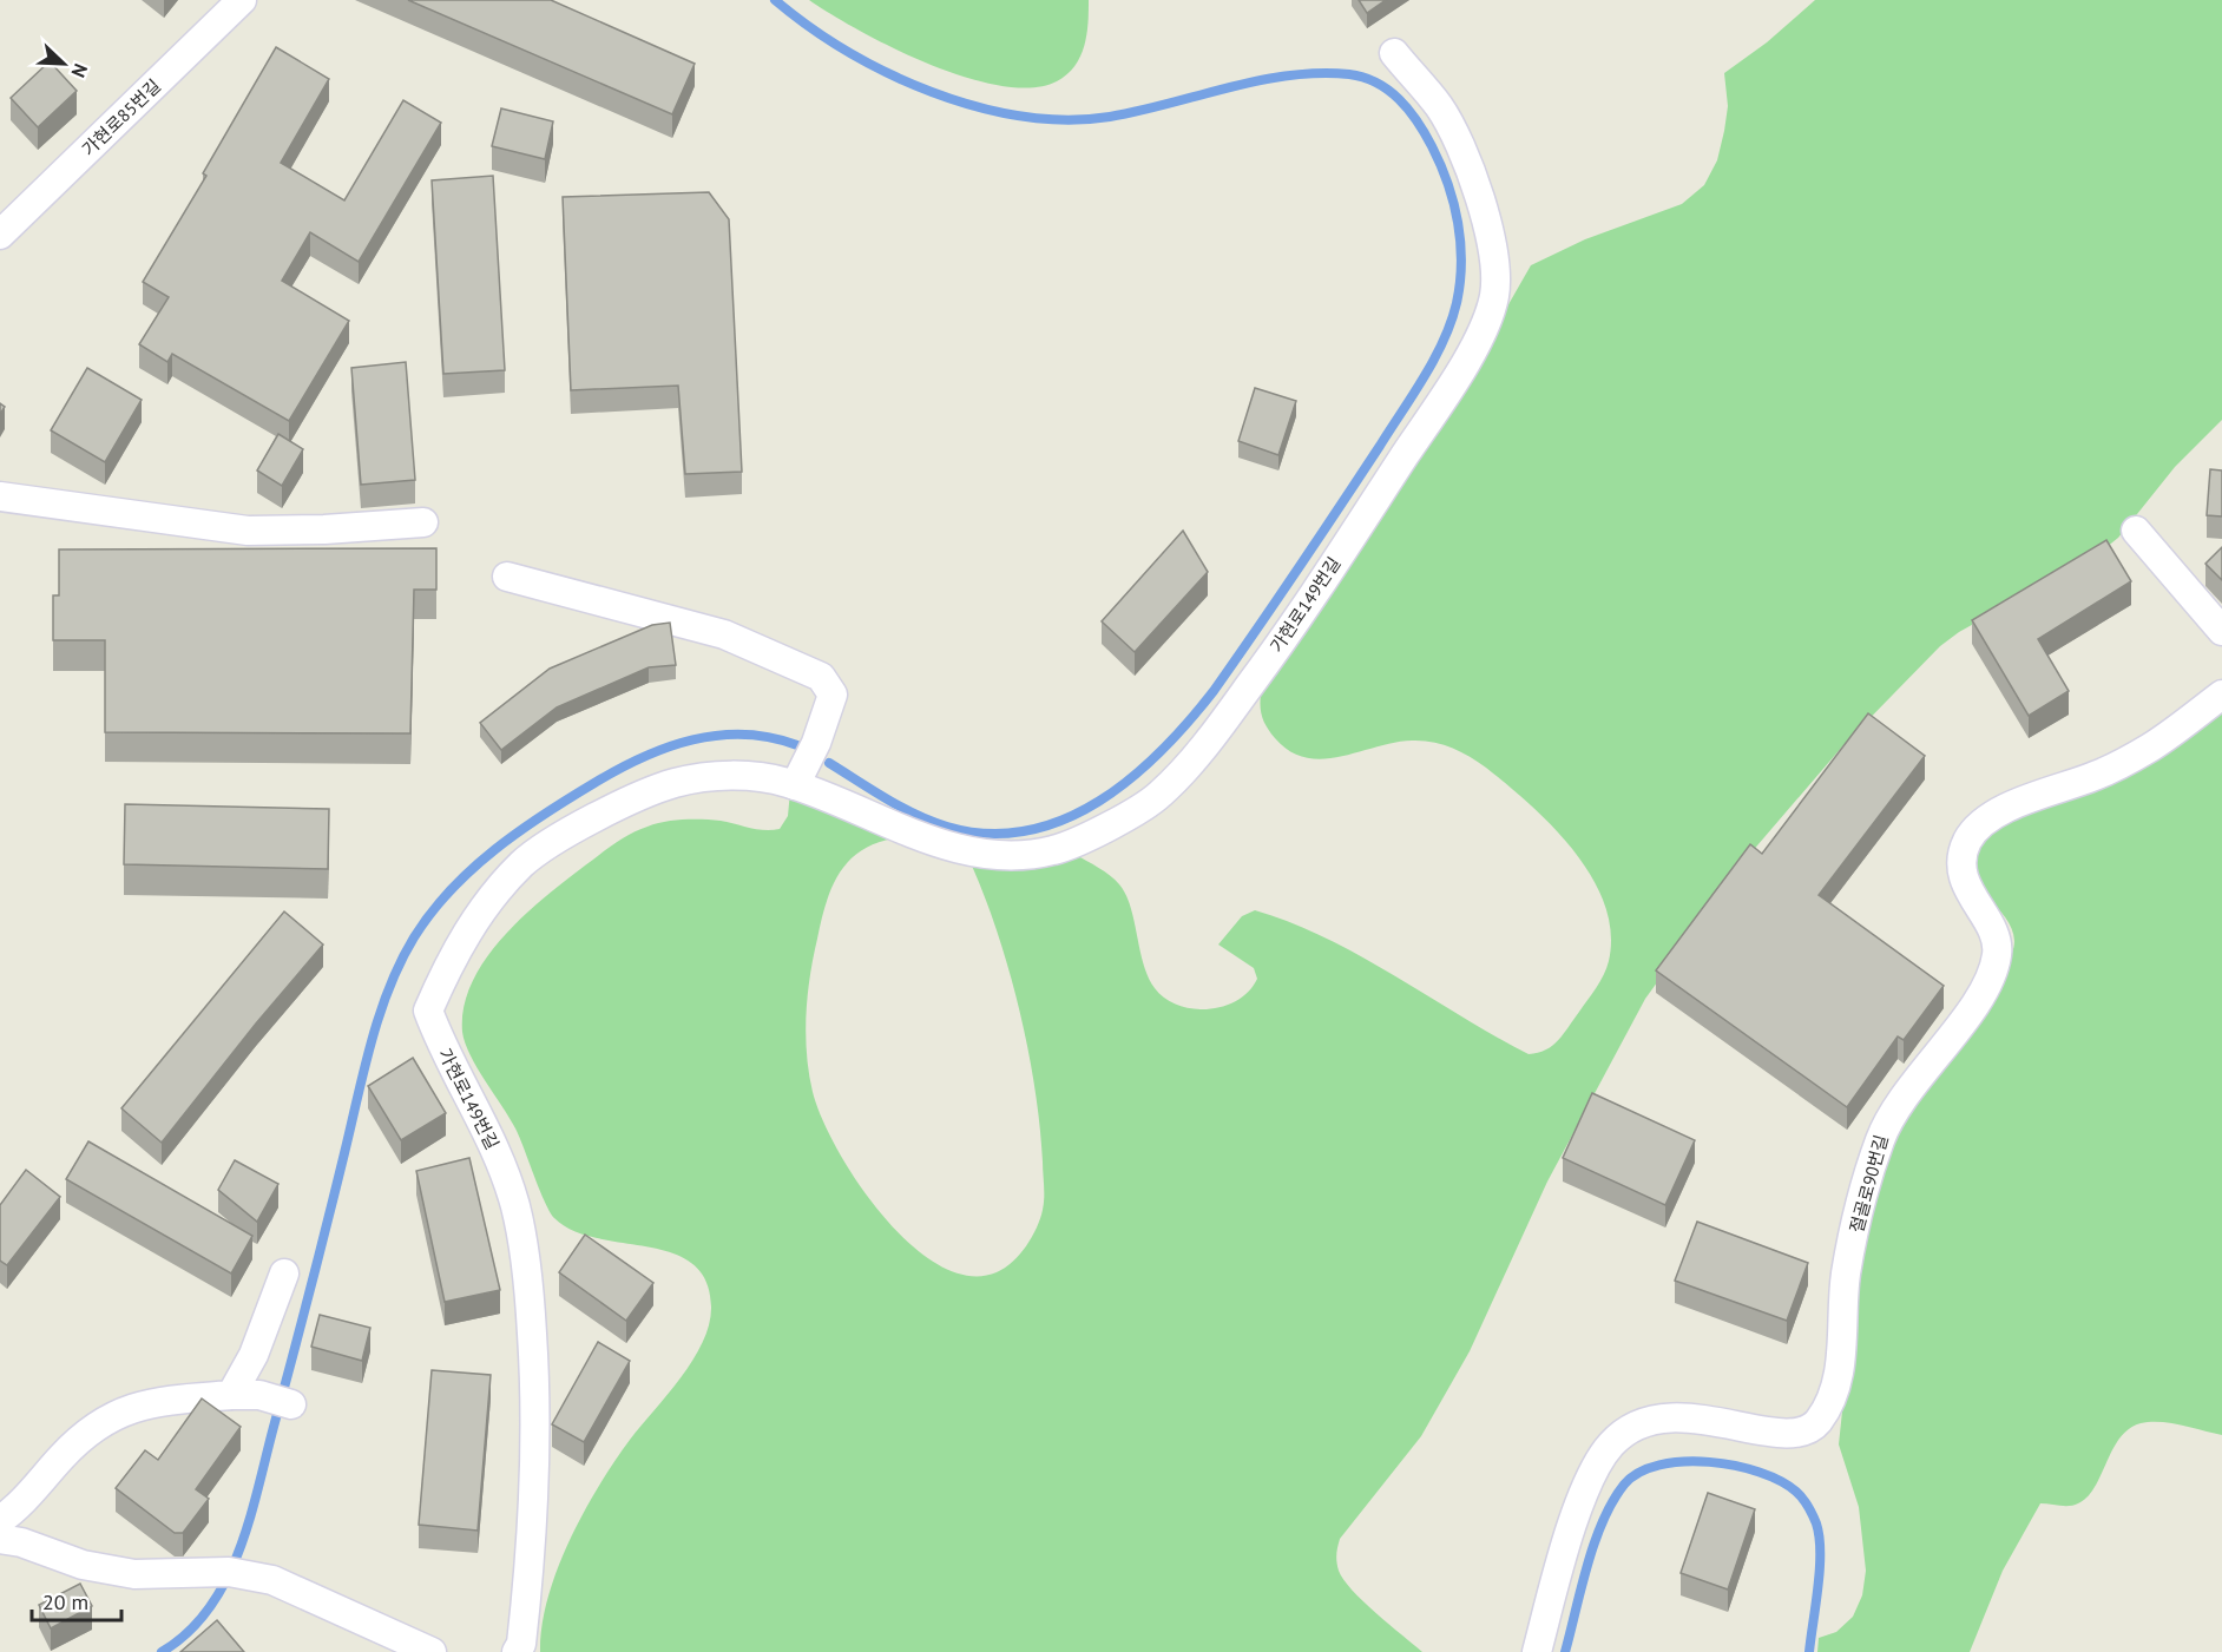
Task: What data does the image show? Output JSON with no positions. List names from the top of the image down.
{
  "streets": {
    "lane": ["가현로85번길", "가현로149번길", "절골로90번길"]
  },
  "scale_bar": "20 m",
  "north": "bottom right"
}
